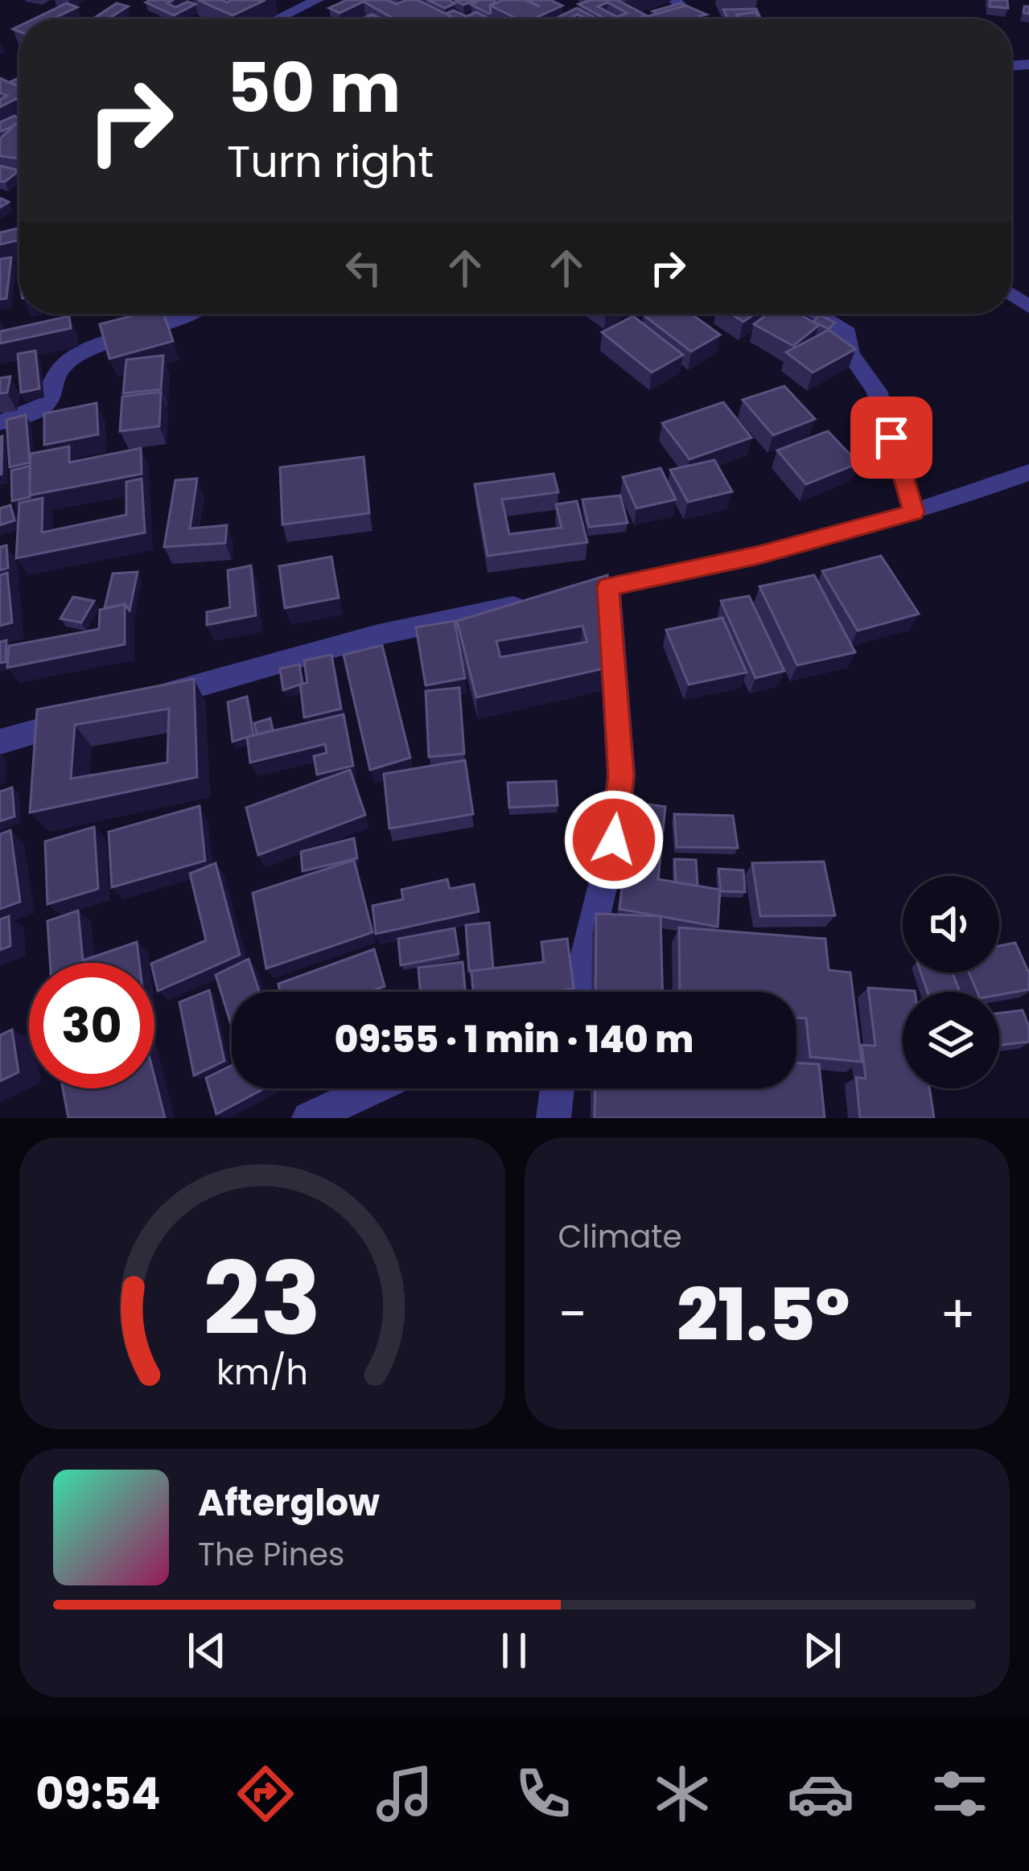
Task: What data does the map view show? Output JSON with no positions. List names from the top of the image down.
{
  "page": {
    "turn": ["50 m", "Turn right"],
    "limit": "30",
    "trip": "09:55 · 1 min · 140 m",
    "tile": "Climate",
    "heat": ["−", "21.5°", "+"],
    "song": ["Afterglow", "The Pines"],
    "tabs": "09:54",
    "gauge": ["23", "km/h"]
  }
}
